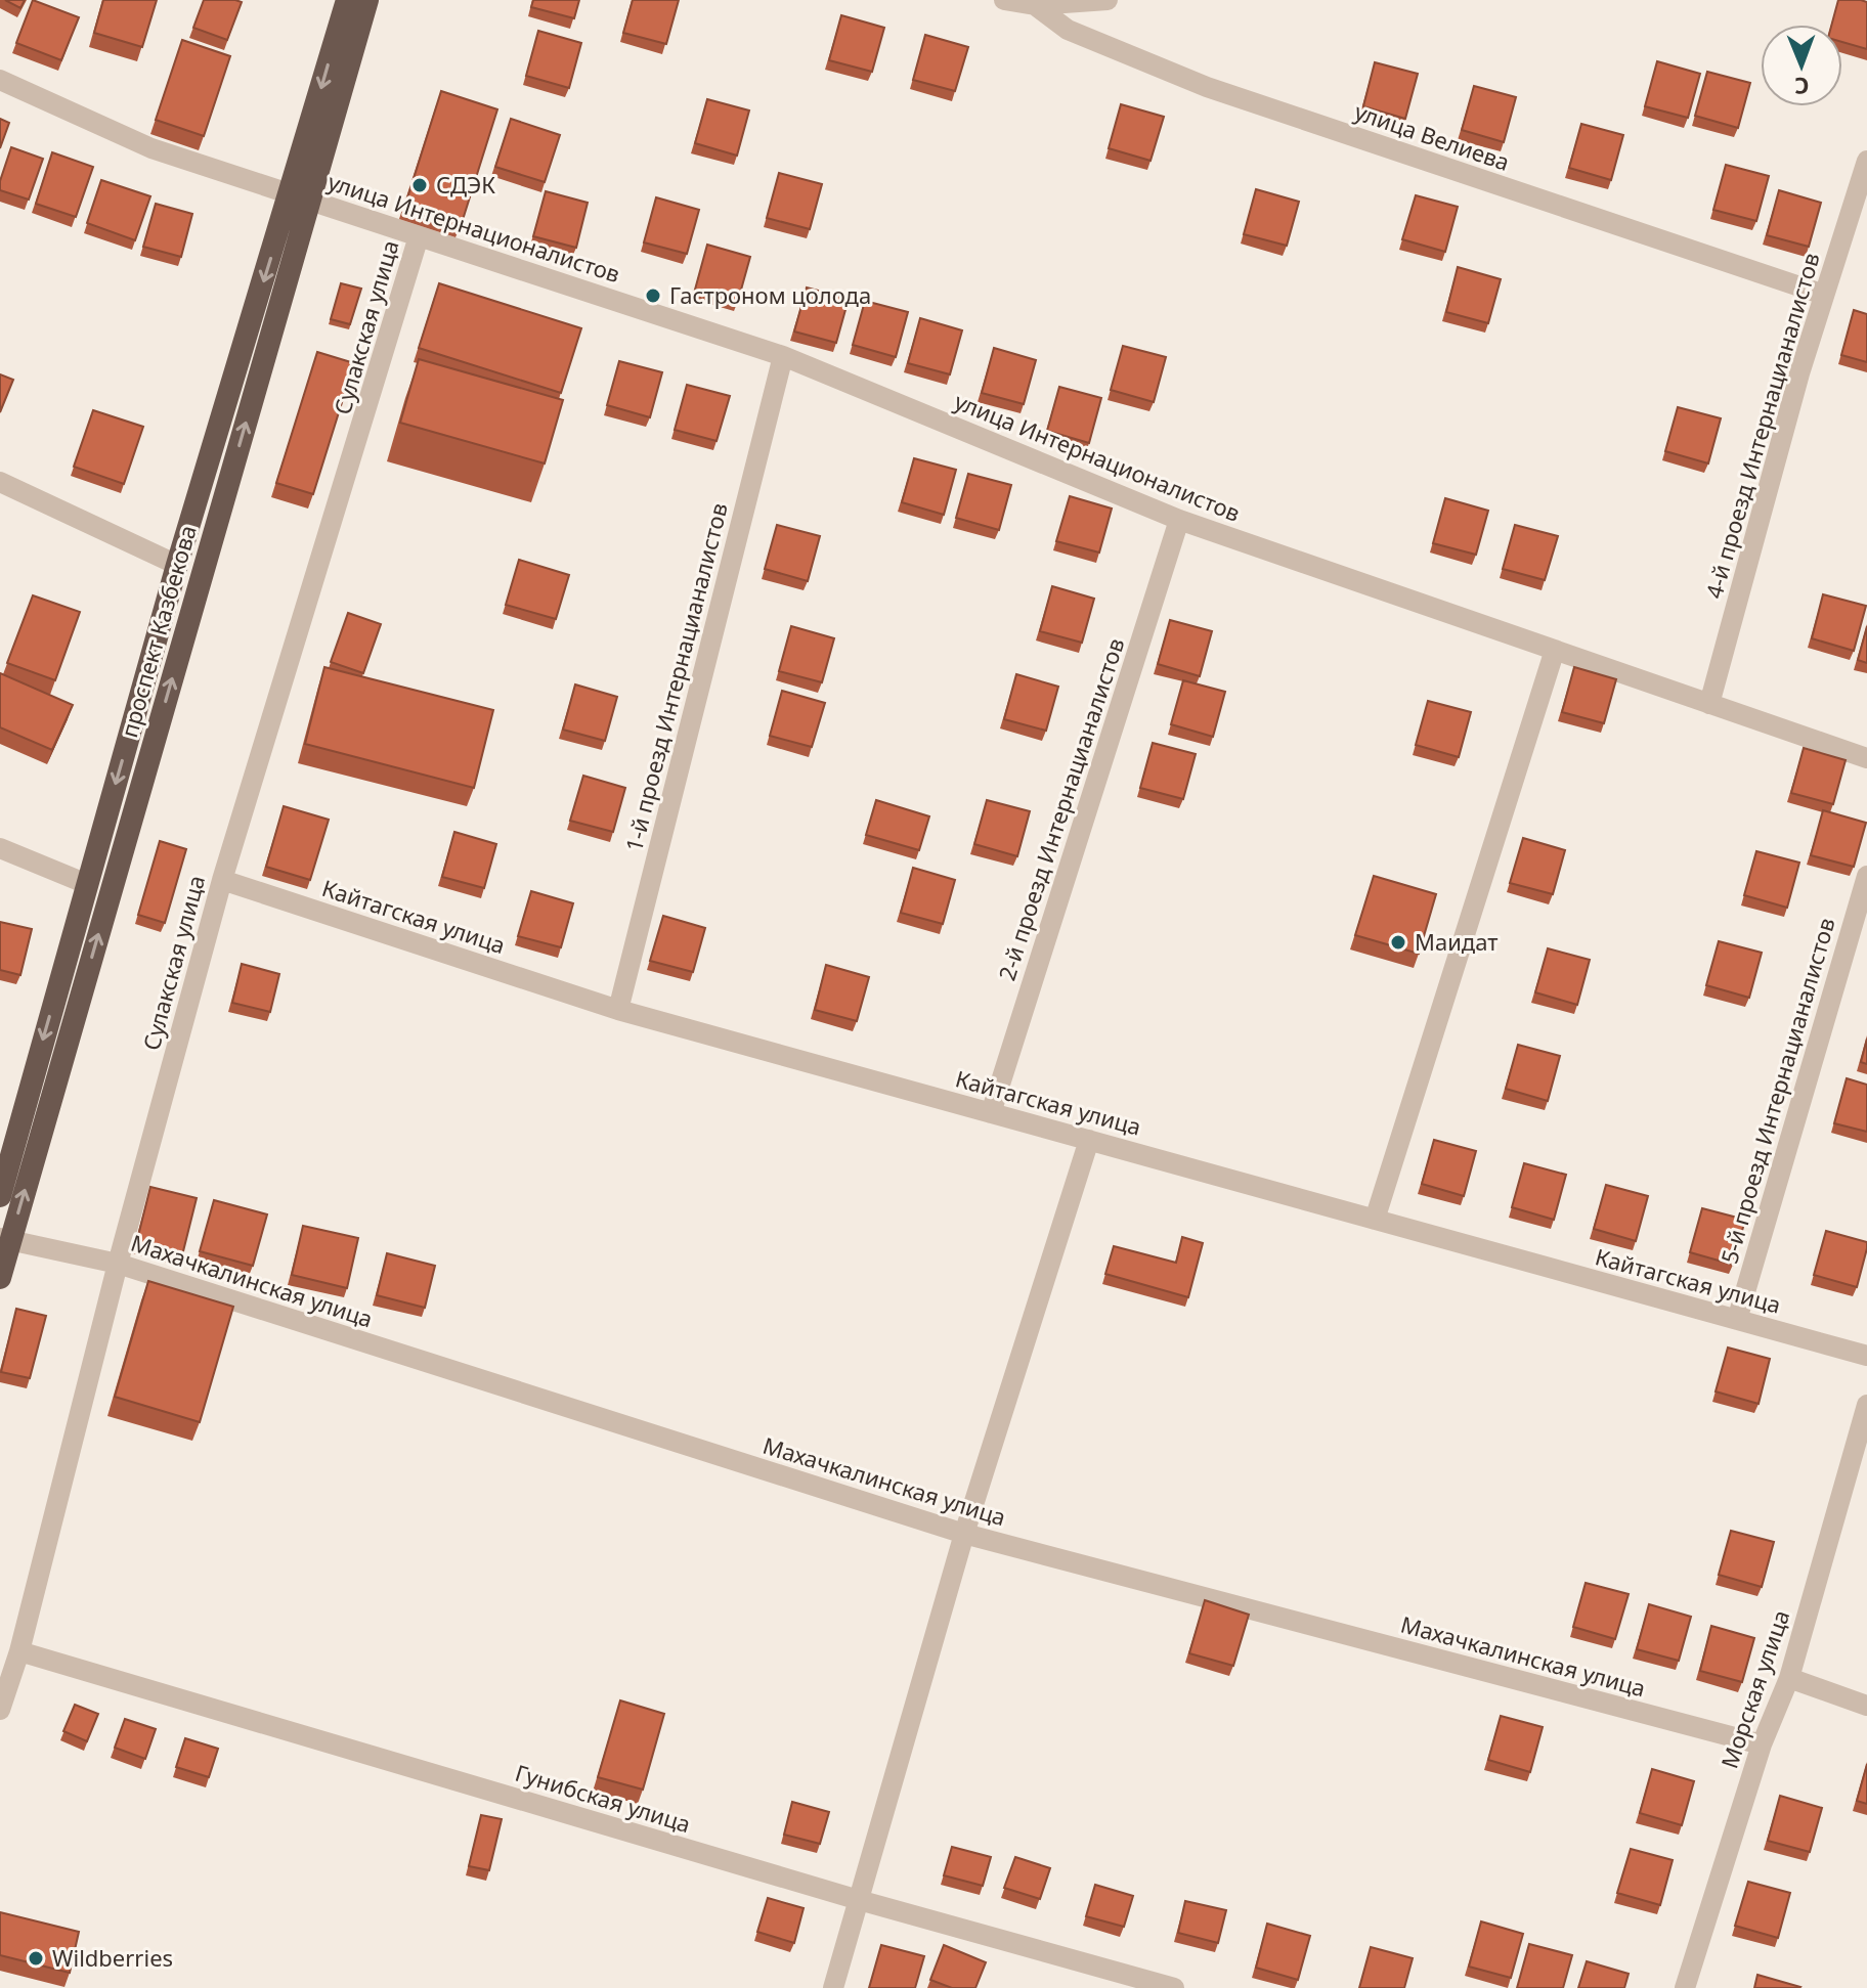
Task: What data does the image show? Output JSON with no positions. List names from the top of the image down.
{
  "streets": {
    "highway": ["проспект Казбекова"],
    "street": [
      "улица Велиева",
      "улица Интернационалистов",
      "Сулакская улица",
      "4-й проезд Интернацианалистов",
      "1-й проезд Интернацианалистов",
      "2-й проезд Интернацианалистов",
      "Кайтагская улица",
      "5-й проезд Интернацианалистов",
      "Махачкалинская улица",
      "Морская улица",
      "Гунибская улица"
    ]
  },
  "crossings": [
    ["улица Велиева", "4-й проезд Интернацианалистов"],
    ["улица Интернационалистов", "Сулакская улица"],
    ["улица Интернационалистов", "4-й проезд Интернацианалистов"],
    ["улица Интернационалистов", "проспект Казбекова"],
    ["улица Интернационалистов", "1-й проезд Интернацианалистов"],
    ["улица Интернационалистов", "2-й проезд Интернацианалистов"],
    ["Сулакская улица", "Кайтагская улица"],
    ["Сулакская улица", "Махачкалинская улица"],
    ["Сулакская улица", "Гунибская улица"],
    ["проспект Казбекова", "Махачкалинская улица"],
    ["1-й проезд Интернацианалистов", "Кайтагская улица"],
    ["2-й проезд Интернацианалистов", "Кайтагская улица"],
    ["Кайтагская улица", "5-й проезд Интернацианалистов"],
    ["Махачкалинская улица", "Морская улица"]
  ],
  "places": [
    "СДЭК",
    "Гастроном цолода",
    "Маидат",
    "Wildberries"
  ],
  "north": "bottom"
}
